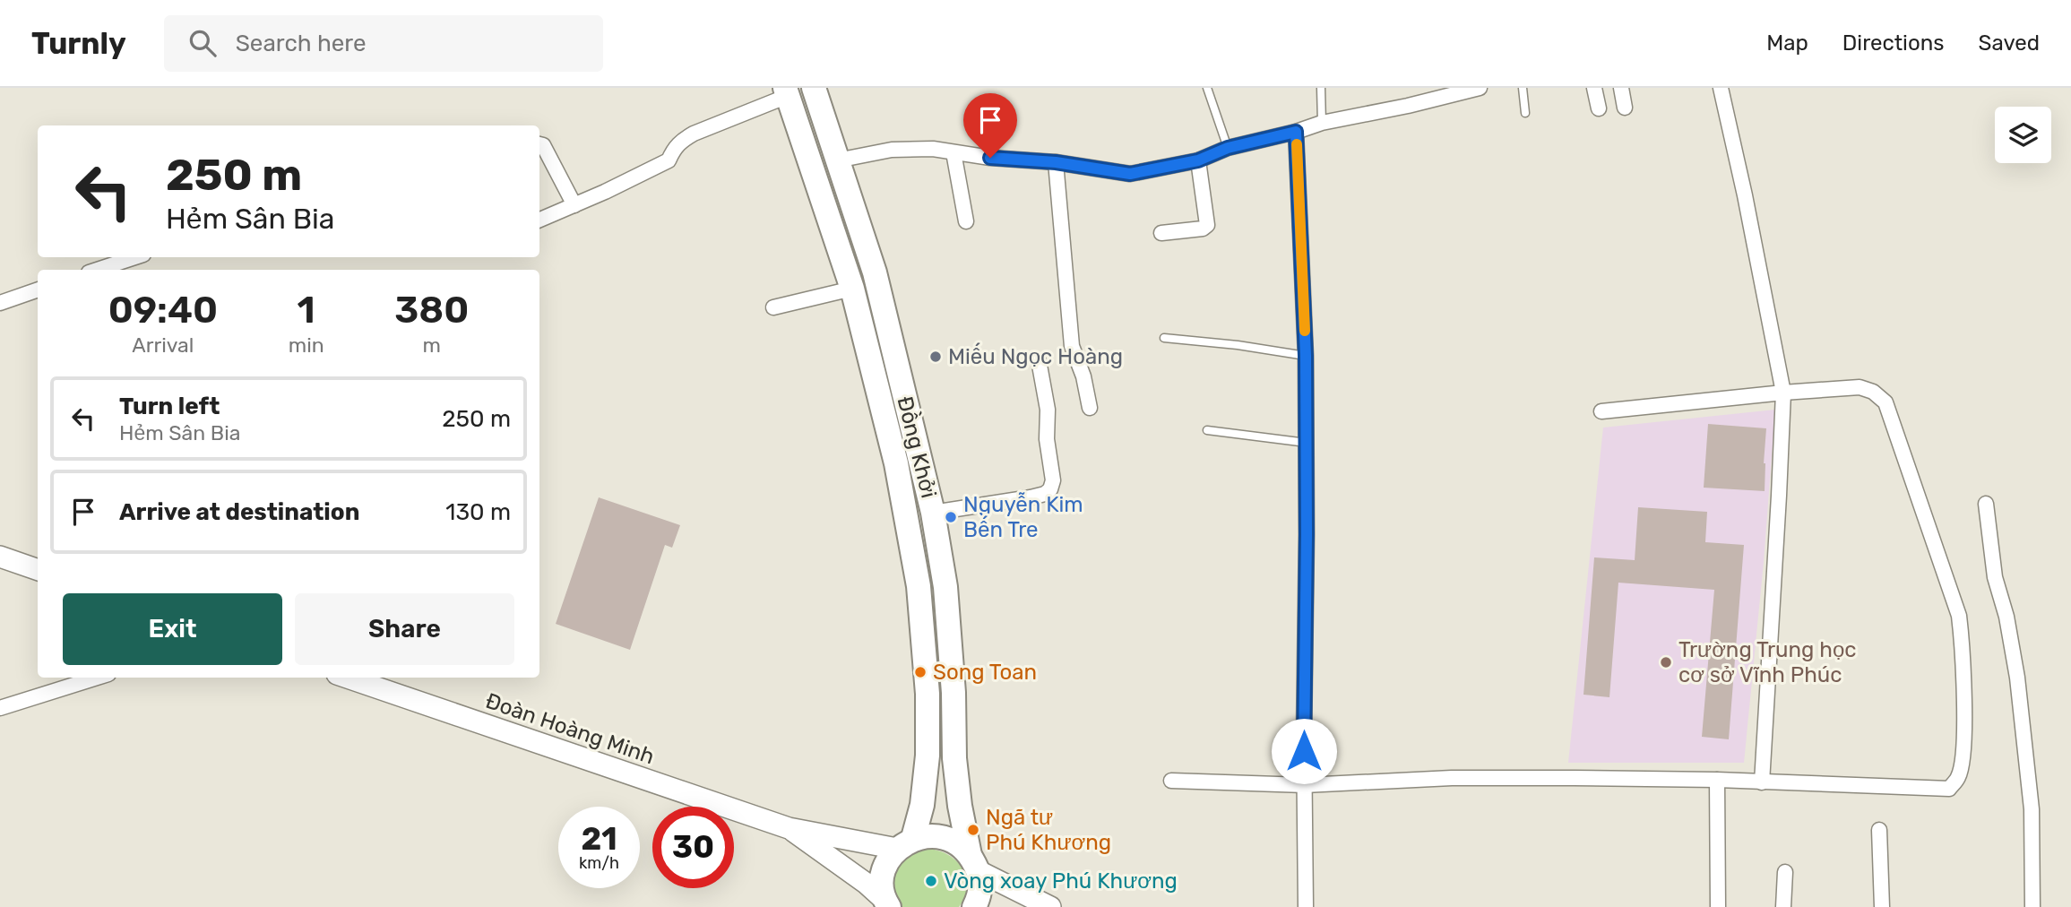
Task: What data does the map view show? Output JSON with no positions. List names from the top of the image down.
{
  "streets": {
    "main road": ["Đồng Khởi", "Đoàn Hoàng Minh"]
  },
  "crossings": [
    ["Đồng Khởi", "Đoàn Hoàng Minh"]
  ],
  "places": [
    "Miếu Ngọc Hoàng",
    "Nguyễn Kim Bến Tre",
    "Trường Trung học cơ sở Vĩnh Phúc",
    "Song Toan",
    "Ngã tư Phú Khương",
    "Vòng xoay Phú Khương"
  ],
  "page": {
    "header": "Turnly",
    "search": "Search here",
    "nav": ["Map", "Directions", "Saved"],
    "turn": ["250 m", "Hẻm Sân Bia"],
    "eta": [
      "09:40",
      "Arrival",
      "1",
      "min",
      "380",
      "m"
    ],
    "list": [
      {
        "name": "Turn left",
        "note": "Hẻm Sân Bia",
        "value": "250 m"
      },
      {
        "name": "Arrive at destination",
        "value": "130 m"
      }
    ],
    "buttons": ["Exit", "Share"],
    "speed": "21 km/h",
    "limit": "30"
  }
}
